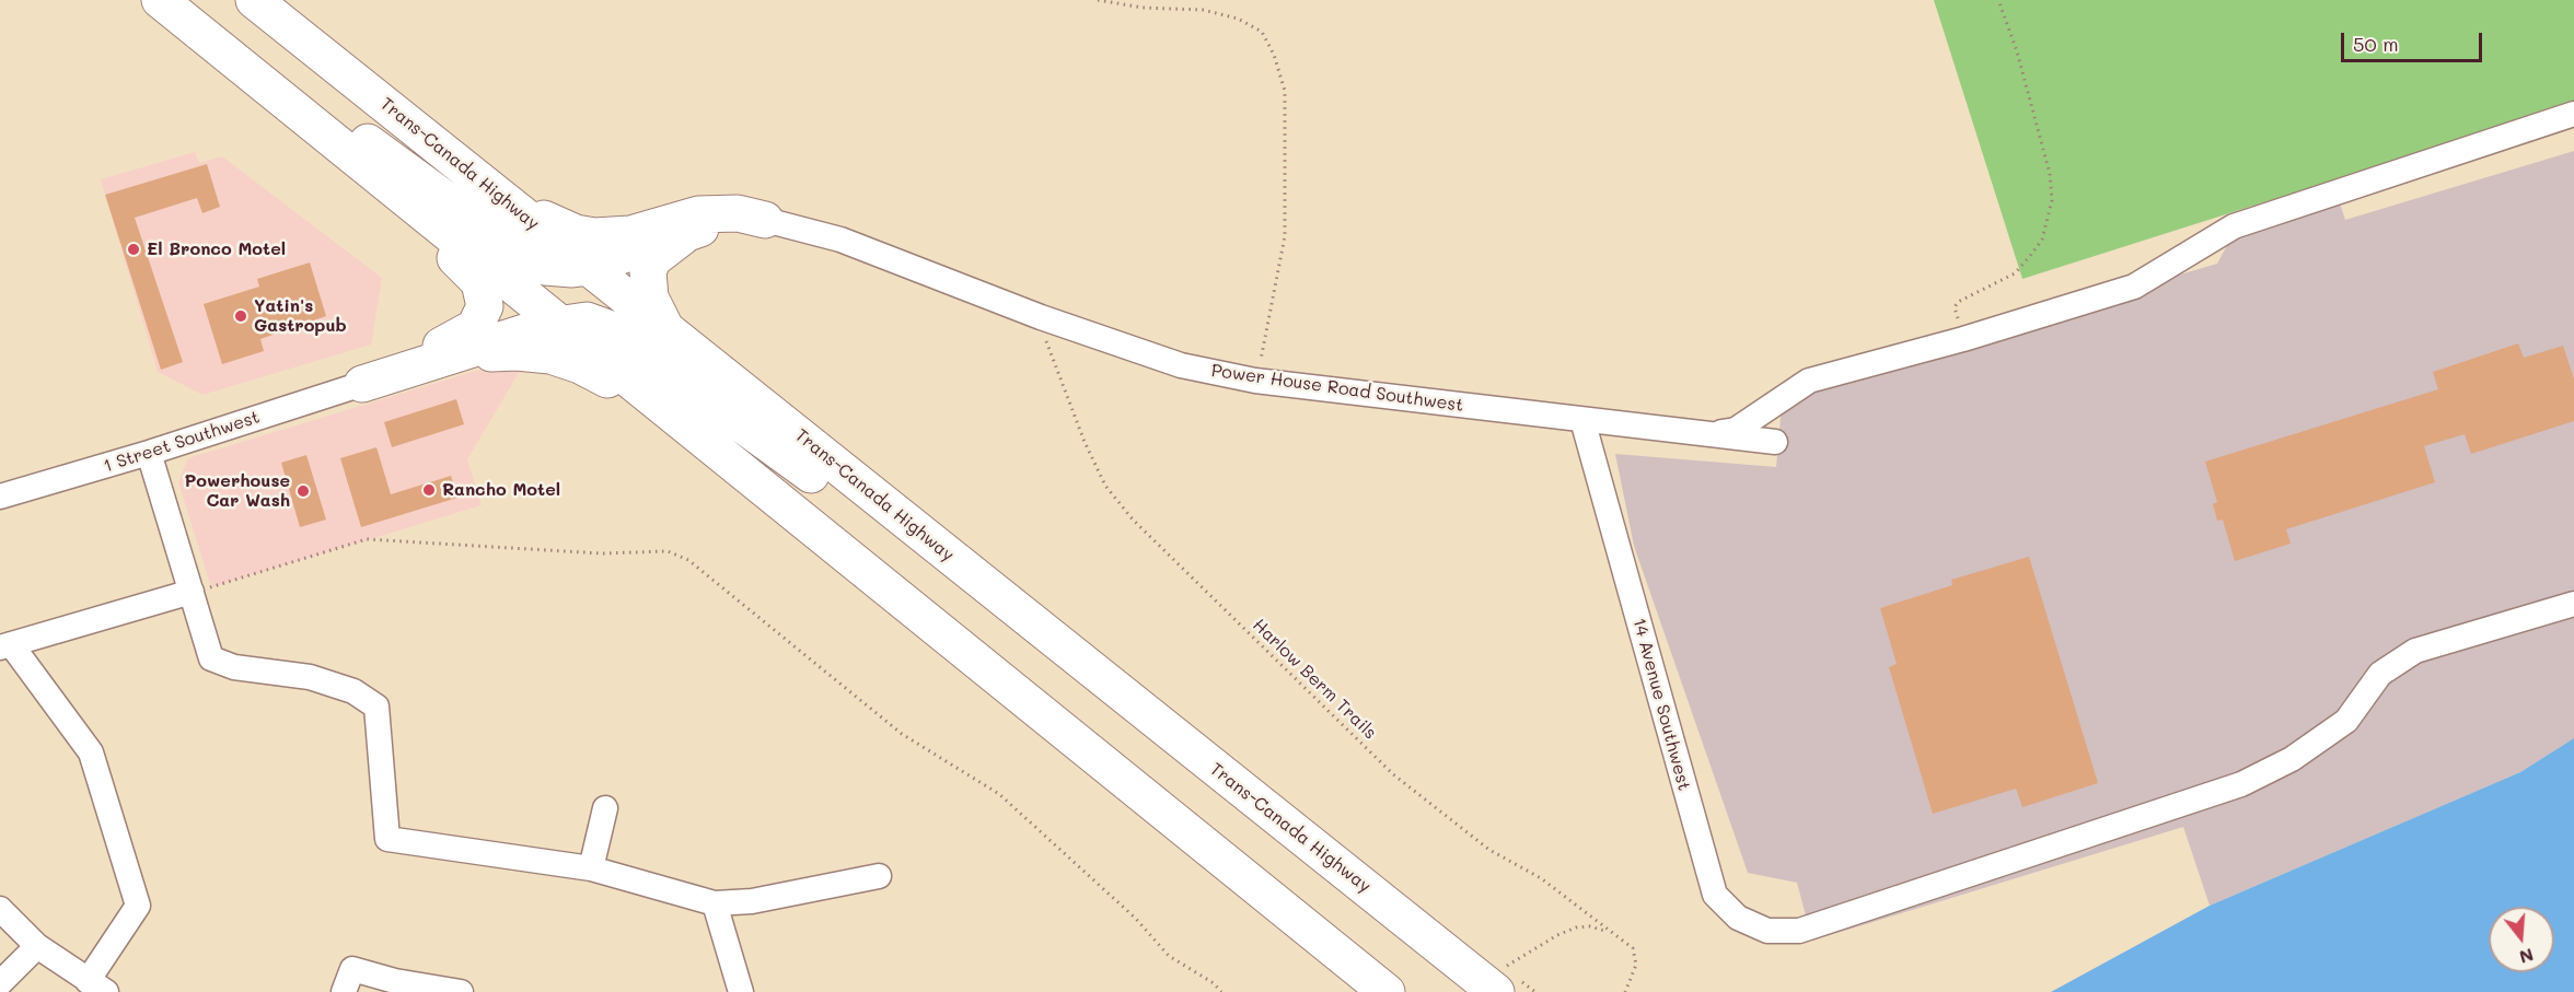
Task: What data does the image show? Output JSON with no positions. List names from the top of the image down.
{
  "streets": {
    "highway": ["Trans-Canada Highway"],
    "street": ["Power House Road Southwest", "1 Street Southwest", "14 Avenue Southwest"],
    "path": ["Harlow Berm Trails"]
  },
  "crossings": [
    ["Power House Road Southwest", "Harlow Berm Trails"],
    ["Power House Road Southwest", "14 Avenue Southwest"]
  ],
  "places": [
    "El Bronco Motel",
    "Yatin's Gastropub",
    "Rancho Motel",
    "Powerhouse Car Wash"
  ],
  "scale_bar": "50 m",
  "north": "bottom"
}
